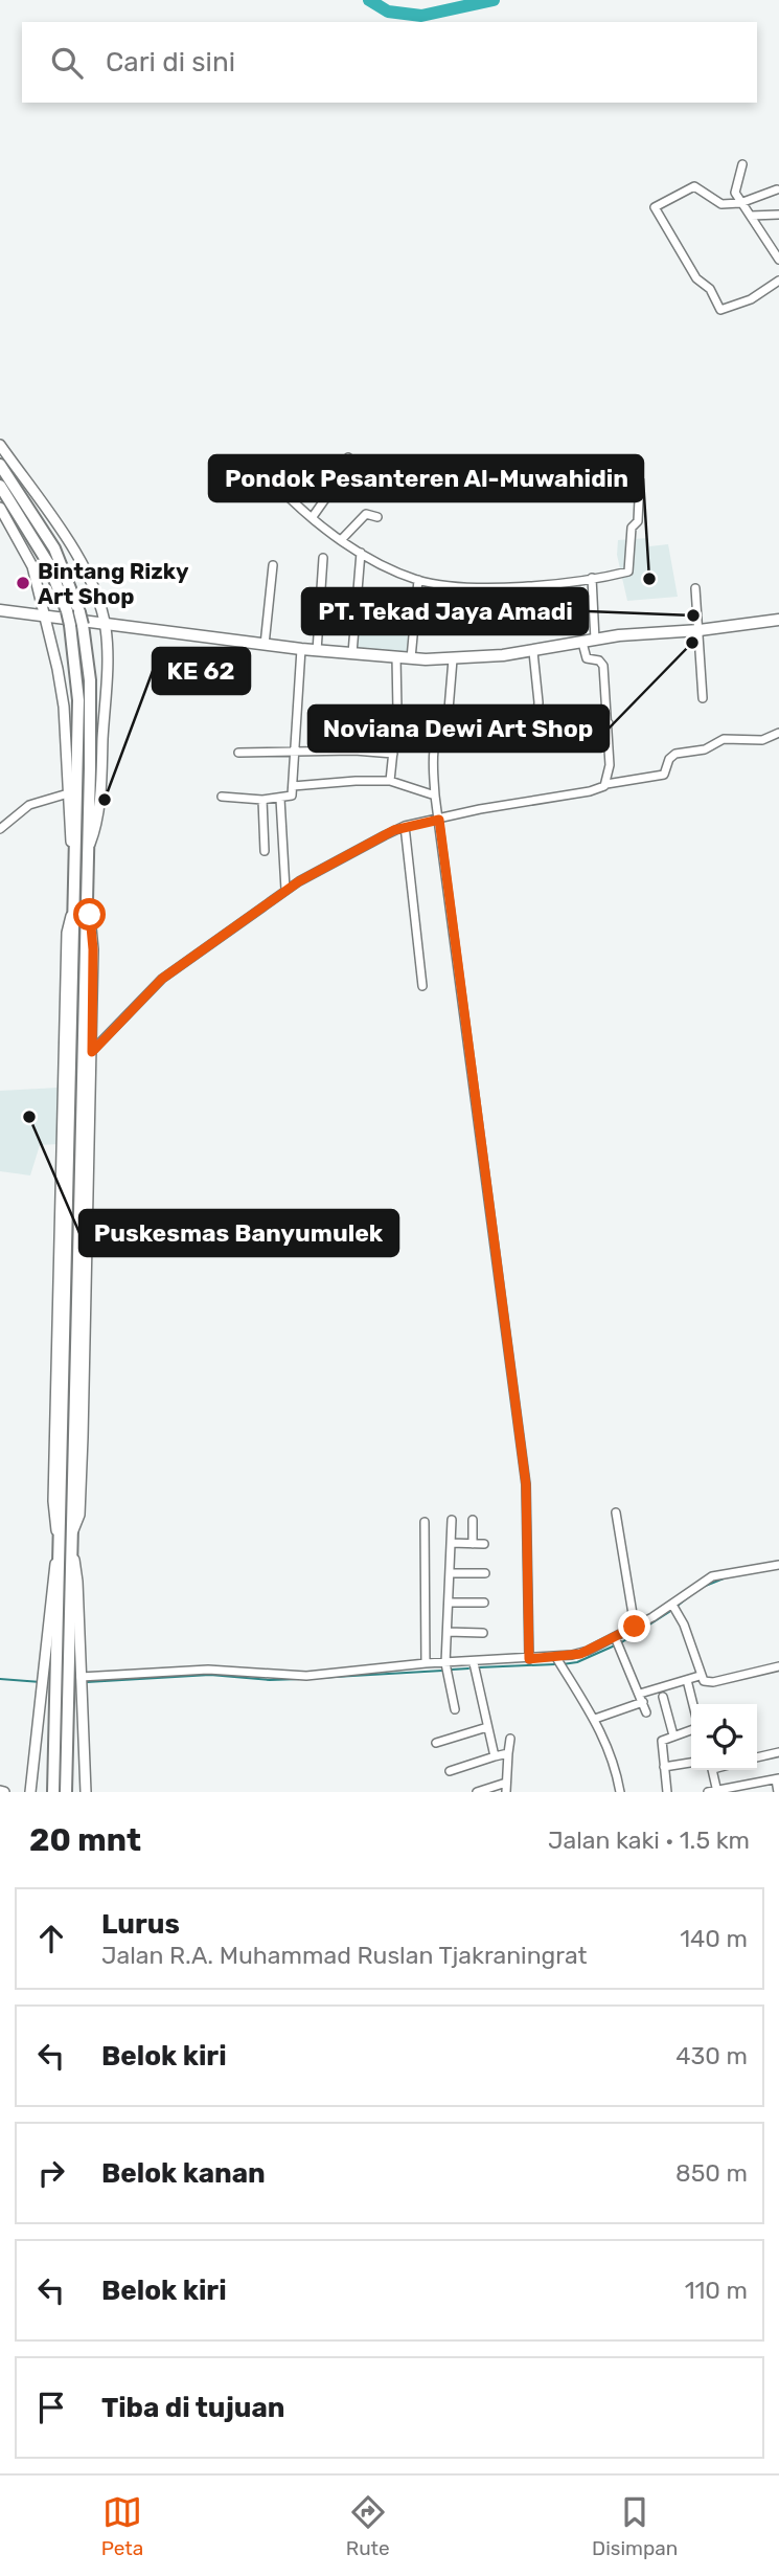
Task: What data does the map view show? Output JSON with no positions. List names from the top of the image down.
{
  "places": [
    "Pondok Pesanteren Al-Muwahidin",
    "Bintang Rizky Art Shop",
    "PT. Tekad Jaya Amadi",
    "Noviana Dewi Art Shop",
    "KE 62",
    "Puskesmas Banyumulek"
  ],
  "page": {
    "search": "Cari di sini",
    "heading": ["20 mnt", "Jalan kaki · 1.5 km"],
    "list": [
      ["Lurus", "Jalan R.A. Muhammad Ruslan Tjakraningrat", "140 m"],
      ["Belok kiri", "430 m"],
      ["Belok kanan", "850 m"],
      ["Belok kiri", "110 m"],
      "Tiba di tujuan"
    ],
    "nav": ["Peta", "Rute", "Disimpan"]
  }
}
